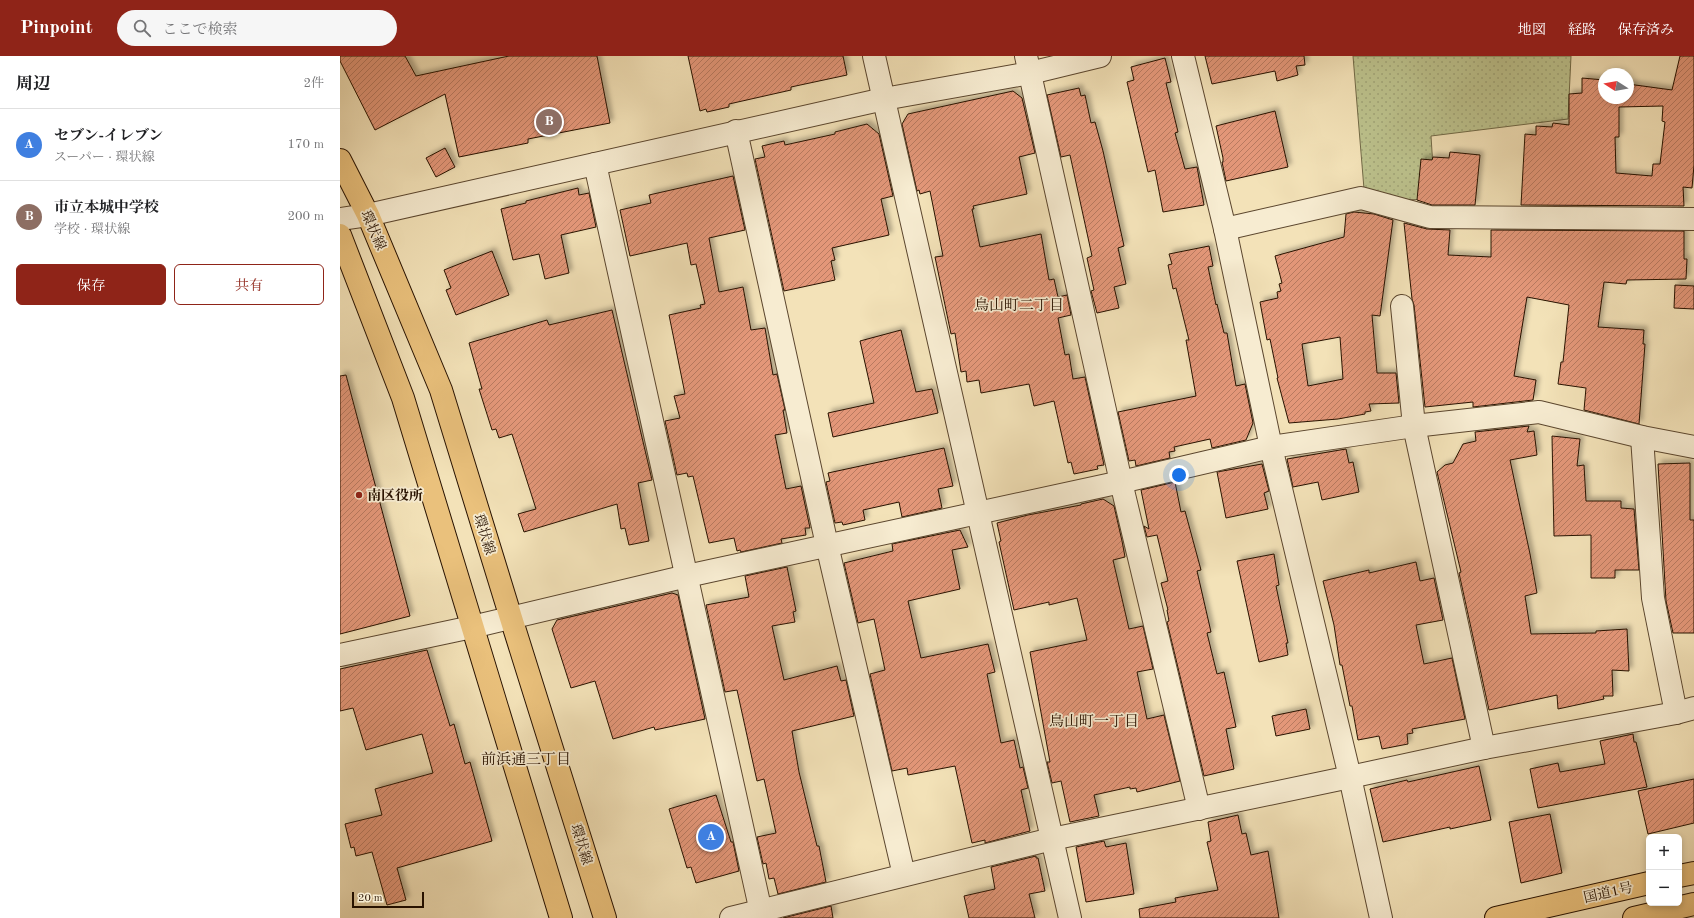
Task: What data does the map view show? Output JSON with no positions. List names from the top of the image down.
{
  "streets": {
    "main road": ["環状線", "国道1号"]
  },
  "districts": ["鳥山町二丁目", "鳥山町一丁目", "前浜通三丁目"],
  "places": ["南区役所"],
  "scale_bar": "20 m",
  "north": "left",
  "page": {
    "header": "Pinpoint",
    "search": "ここで検索",
    "nav": ["地図", "経路", "保存済み"],
    "heading": ["周辺", "2件"],
    "pins": ["B", "A"],
    "list": [
      {
        "mark": "A",
        "name": "セブン-イレブン",
        "note": "スーパー · 環状線",
        "value": "170 m"
      },
      {
        "mark": "B",
        "name": "市立本城中学校",
        "note": "学校 · 環状線",
        "value": "200 m"
      }
    ],
    "buttons": ["保存", "共有"],
    "map_buttons": ["+", "−"],
    "scale": "20 m"
  }
}
